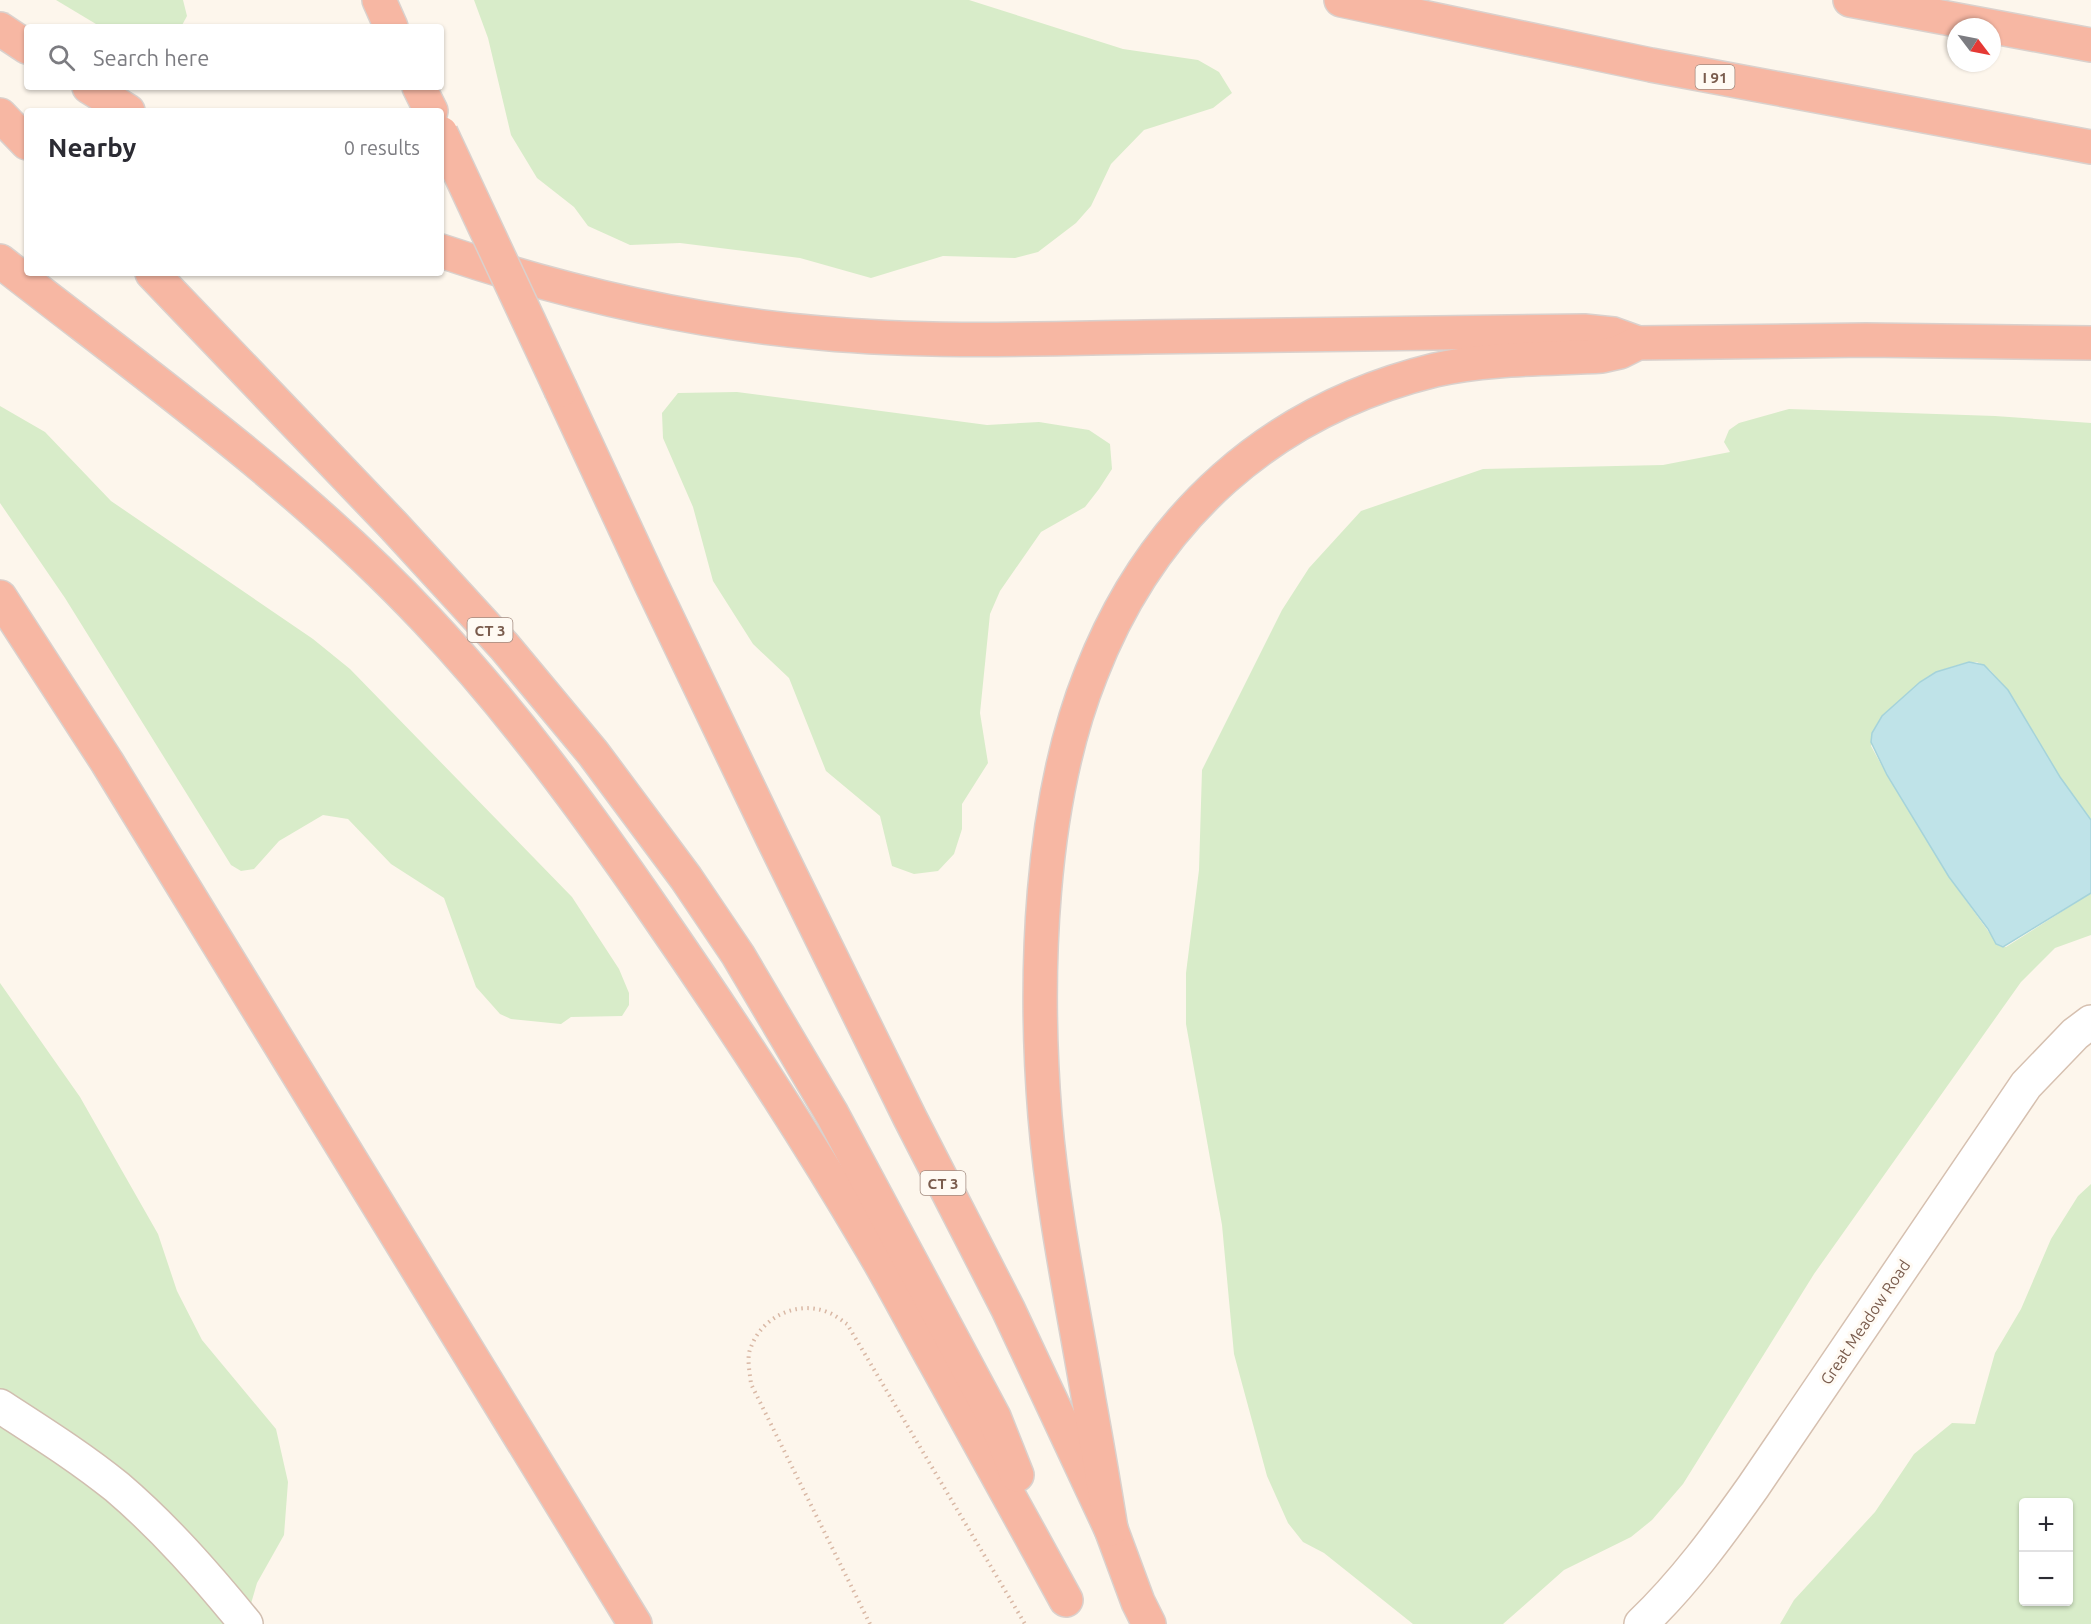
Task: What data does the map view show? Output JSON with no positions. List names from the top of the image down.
{
  "streets": {
    "highway": ["I 91", "CT 3"],
    "street": ["Great Meadow Road"]
  },
  "north": "bottom right",
  "page": {
    "search": "Search here",
    "heading": ["Nearby", "0 results"],
    "map_buttons": ["+", "−"]
  }
}
